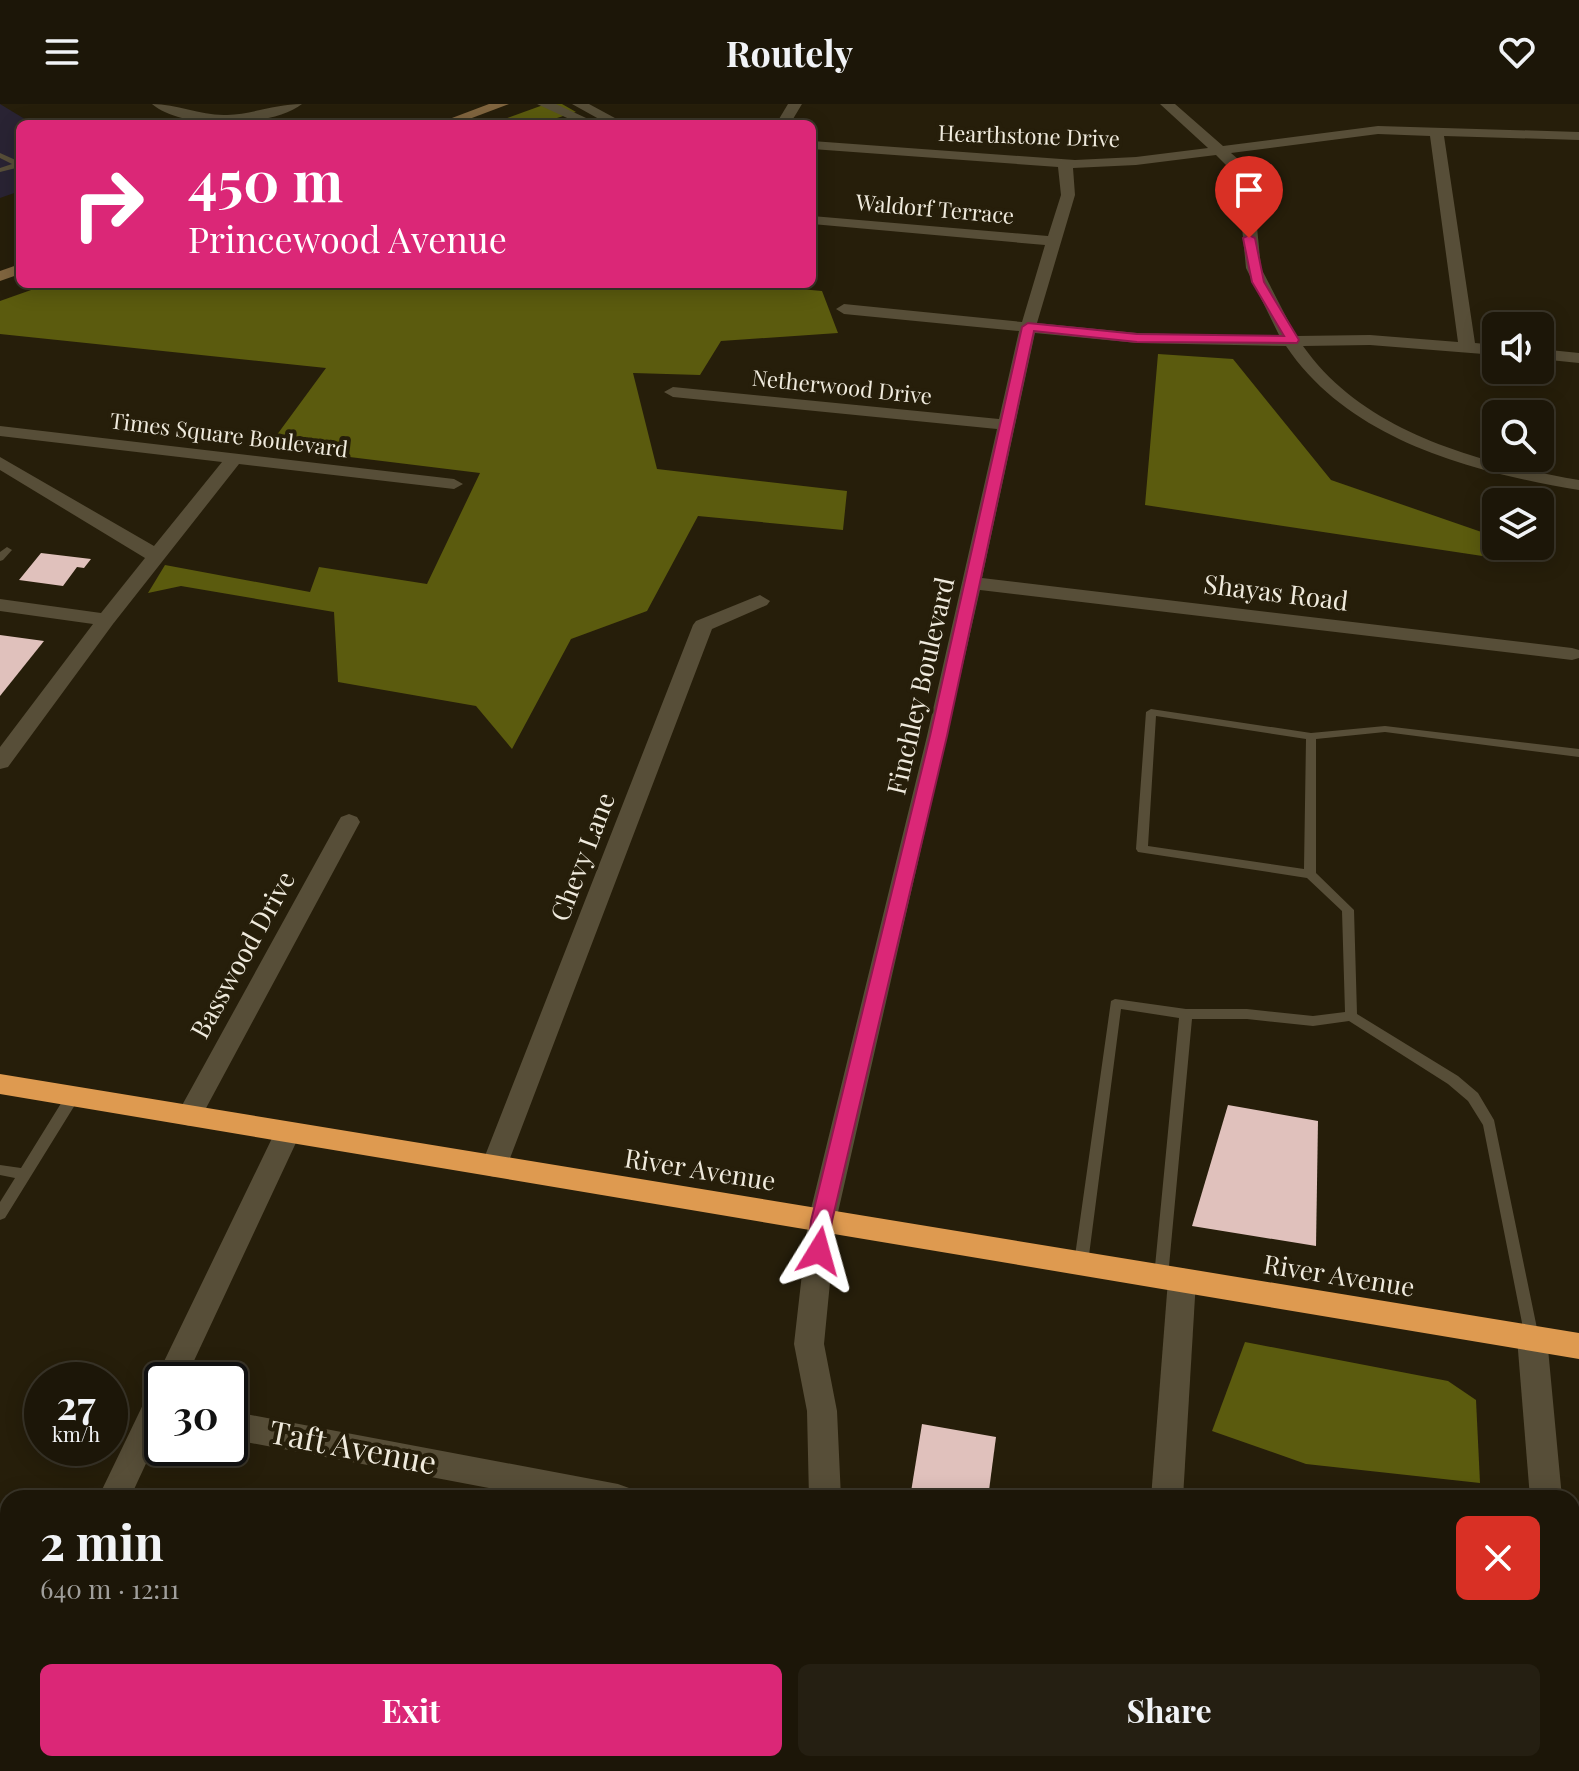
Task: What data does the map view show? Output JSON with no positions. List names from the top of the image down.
{
  "streets": {
    "highway": ["River Avenue"],
    "street": [
      "Hearthstone Drive",
      "Waldorf Terrace",
      "Netherwood Drive",
      "Times Square Boulevard",
      "Shayas Road",
      "Finchley Boulevard",
      "Chevy Lane",
      "Basswood Drive",
      "Taft Avenue"
    ]
  },
  "crossings": [
    ["Hearthstone Drive", "Finchley Boulevard"],
    ["Waldorf Terrace", "Finchley Boulevard"],
    ["Netherwood Drive", "Finchley Boulevard"],
    ["Shayas Road", "Finchley Boulevard"],
    ["Finchley Boulevard", "River Avenue"],
    ["Chevy Lane", "River Avenue"],
    ["Basswood Drive", "River Avenue"]
  ],
  "page": {
    "header": "Routely",
    "turn": ["450 m", "Princewood Avenue"],
    "speed": "27 km/h",
    "limit": "30",
    "heading": ["2 min", "640 m · 12:11"],
    "buttons": ["Exit", "Share"]
  }
}
